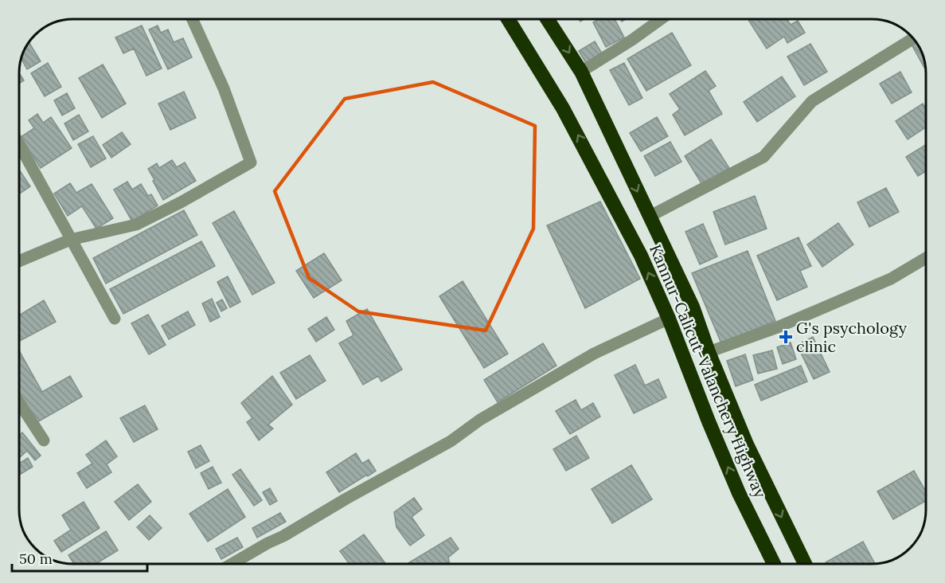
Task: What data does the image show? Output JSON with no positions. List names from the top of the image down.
{
  "streets": {
    "highway": ["Kannur-Calicut-Valanchery Highway"]
  },
  "places": {
    "health": ["G's psychology clinic"]
  },
  "scale_bar": "50 m"
}
